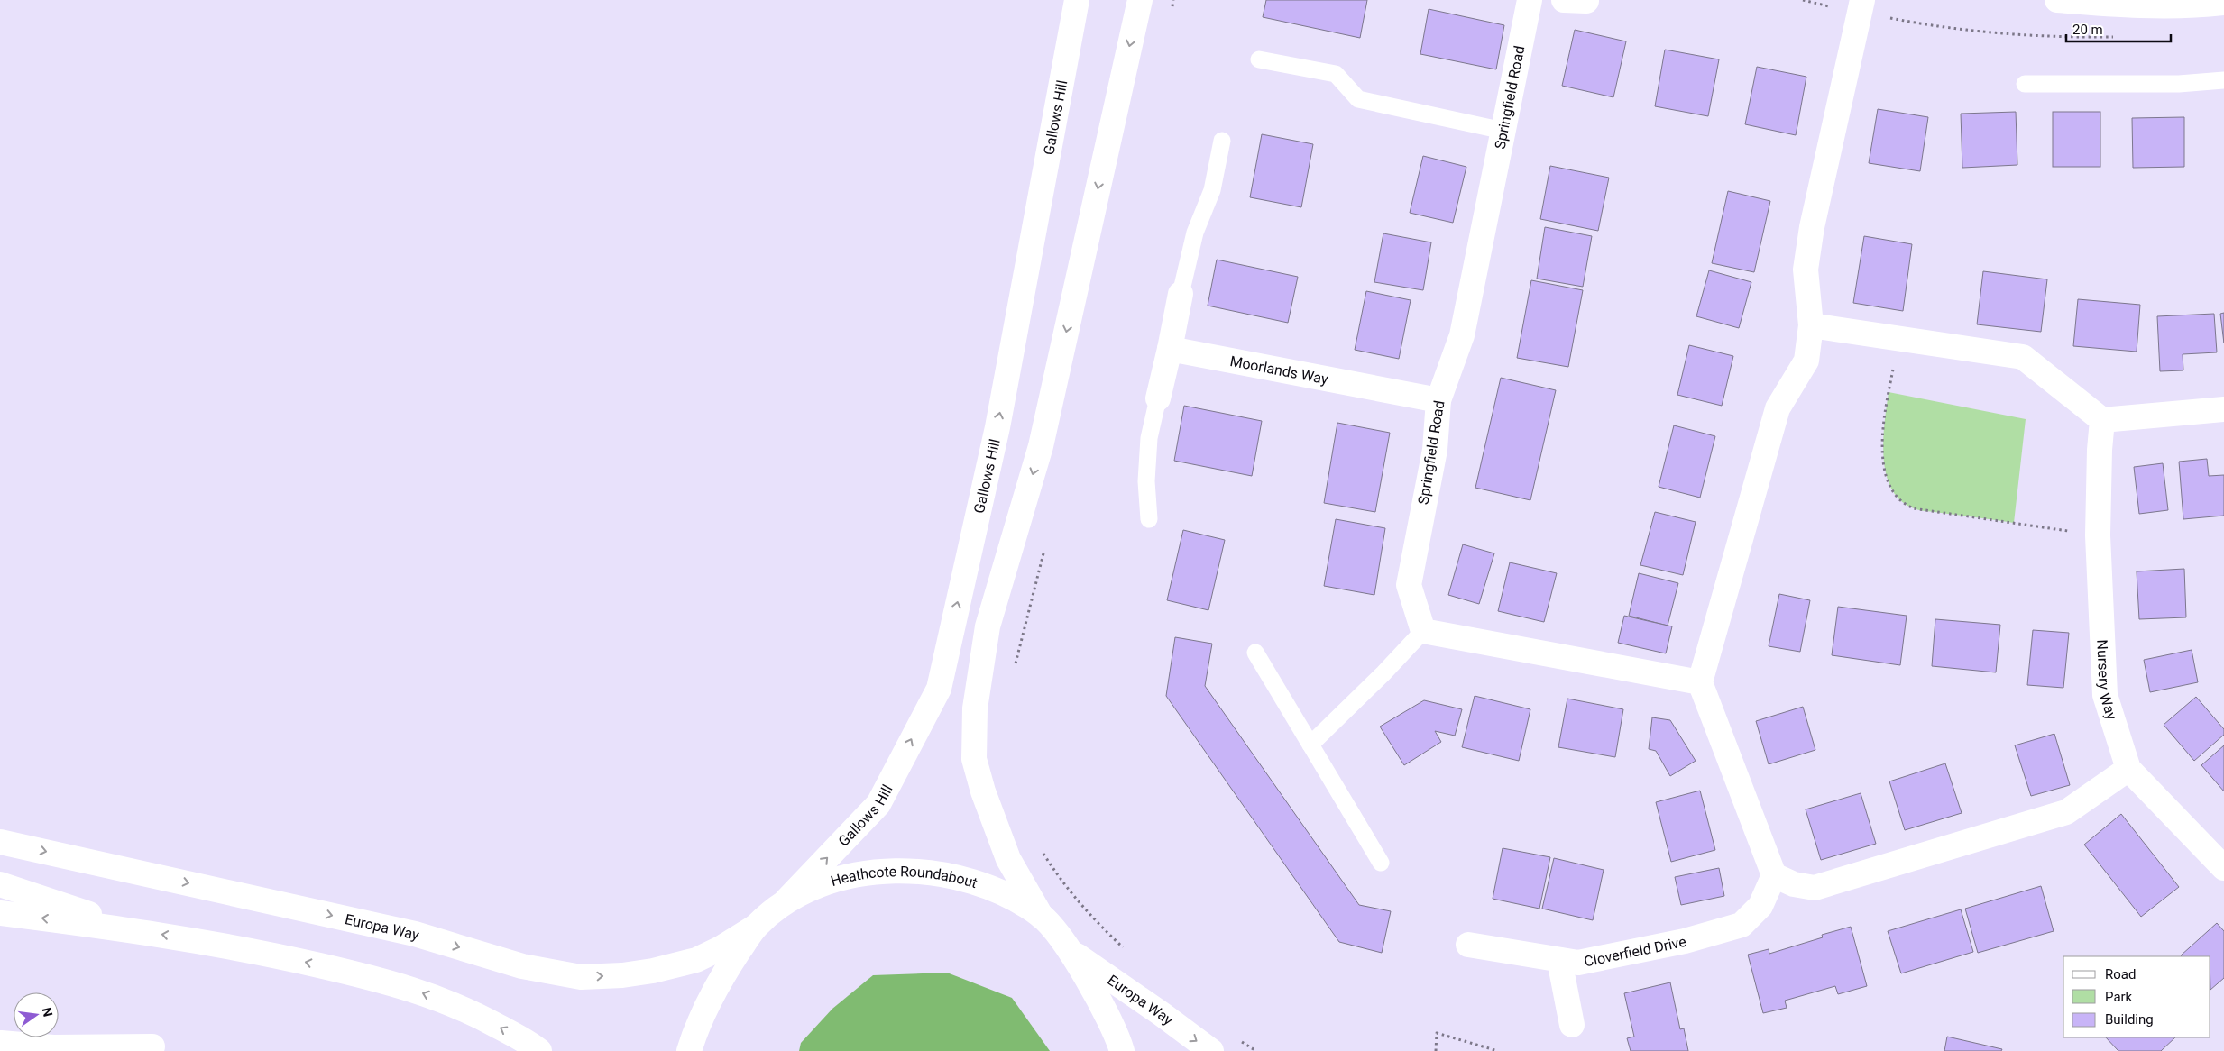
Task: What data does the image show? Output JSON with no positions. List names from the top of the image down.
{
  "streets": {
    "main road": [
      "Springfield Road",
      "Gallows Hill",
      "Moorlands Way",
      "Nursery Way",
      "Heathcote Roundabout",
      "Europa Way",
      "Cloverfield Drive"
    ]
  },
  "crossings": [
    ["Springfield Road", "Moorlands Way"],
    ["Gallows Hill", "Heathcote Roundabout"],
    ["Heathcote Roundabout", "Europa Way"]
  ],
  "legend": ["Road", "Park", "Building"],
  "scale_bar": "20 m",
  "north": "right"
}
